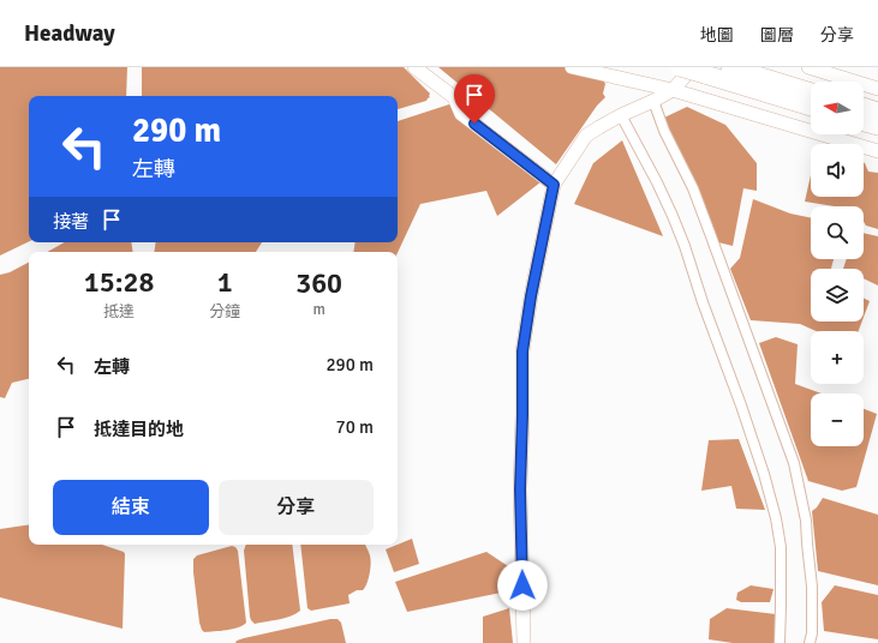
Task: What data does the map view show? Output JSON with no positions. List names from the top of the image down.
{
  "north": "left",
  "page": {
    "header": "Headway",
    "nav": ["地圖", "圖層", "分享"],
    "map_buttons": ["+", "−"],
    "turn": ["290 m", "左轉"],
    "then": "接著",
    "eta": [
      "15:28",
      "抵達",
      "1",
      "分鐘",
      "360",
      "m"
    ],
    "list": [
      {
        "name": "左轉",
        "value": "290 m"
      },
      {
        "name": "抵達目的地",
        "value": "70 m"
      }
    ],
    "buttons": ["結束", "分享"]
  }
}
